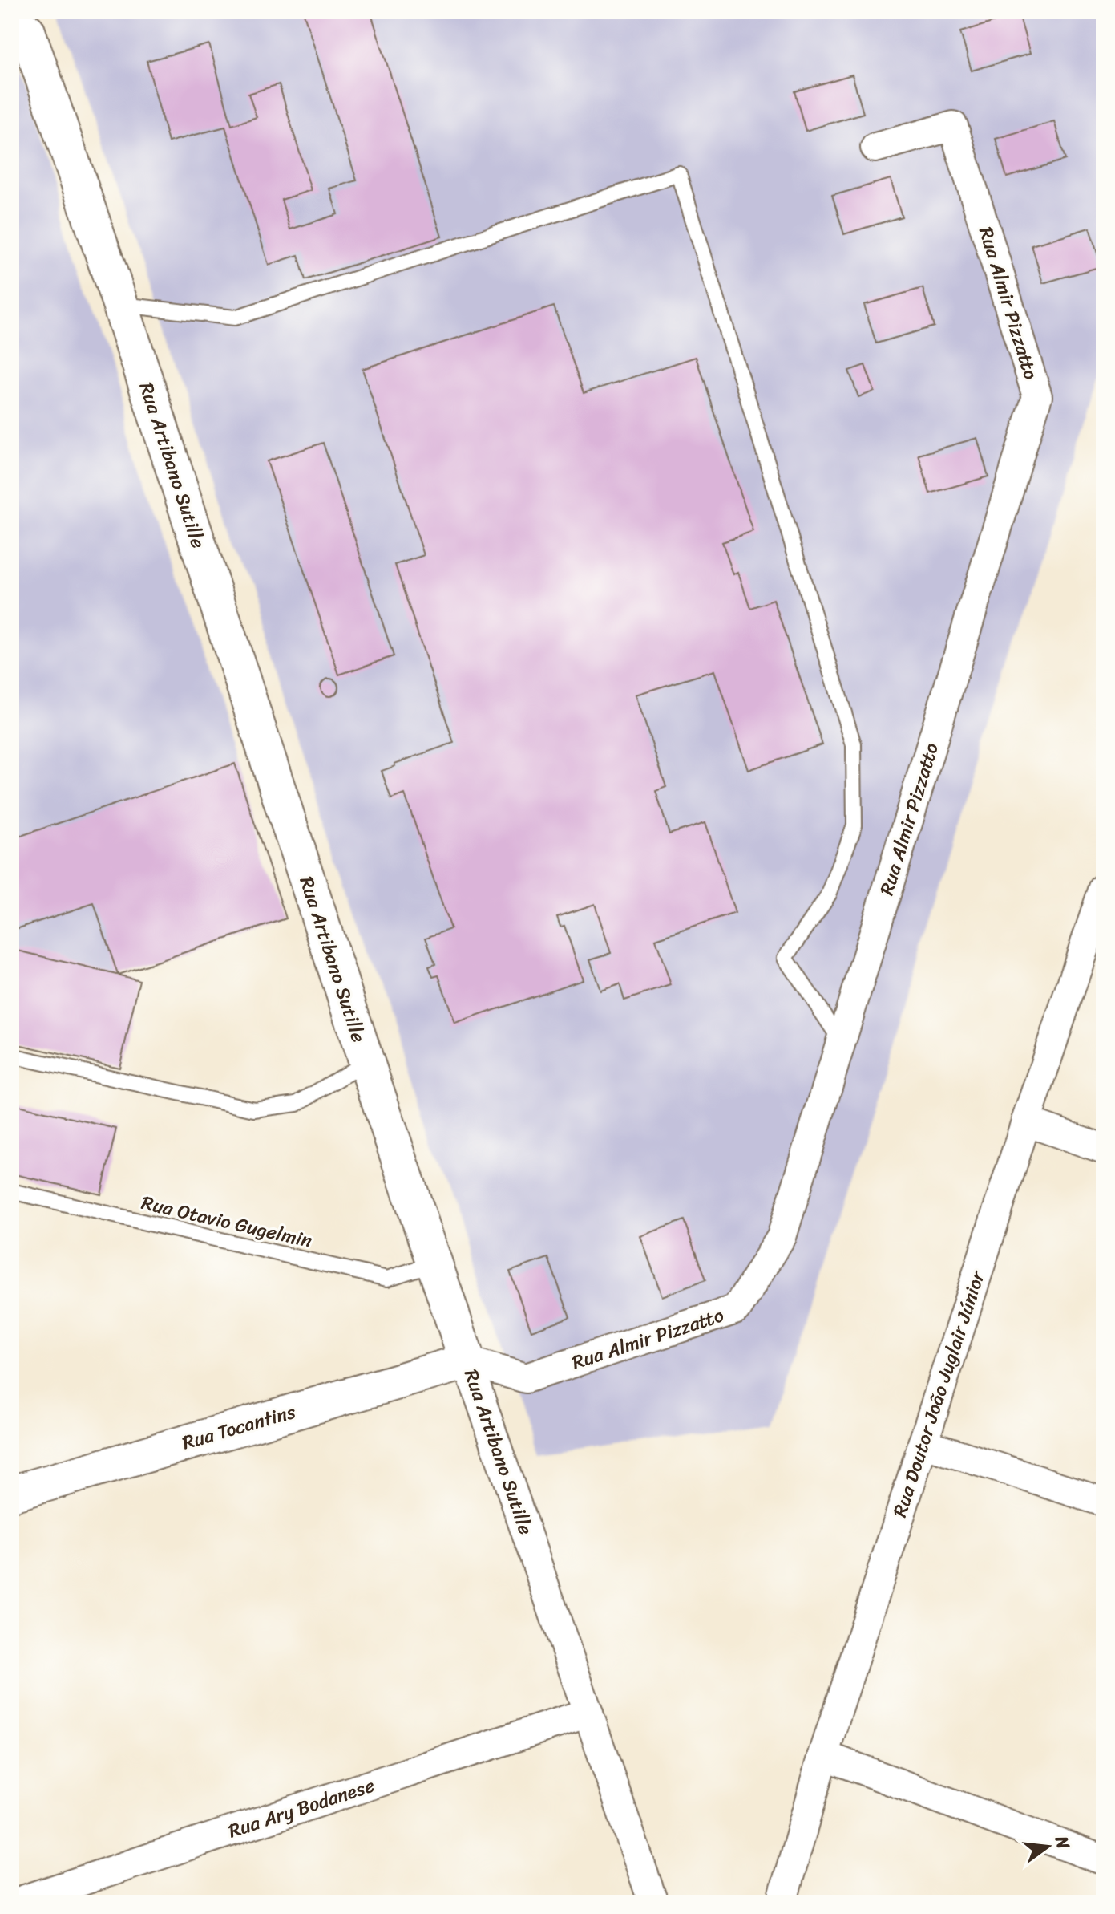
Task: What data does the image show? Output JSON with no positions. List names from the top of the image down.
{
  "streets": {
    "main road": ["Rua Artibano Sutille", "Rua Tocantins"],
    "street": ["Rua Almir Pizzatto", "Rua Doutor João Juglair Júnior", "Rua Ary Bodanese"],
    "lane": ["Rua Otavio Gugelmin"]
  },
  "crossings": [
    ["Rua Almir Pizzatto", "Rua Artibano Sutille"],
    ["Rua Almir Pizzatto", "Rua Tocantins"],
    ["Rua Artibano Sutille", "Rua Otavio Gugelmin"],
    ["Rua Artibano Sutille", "Rua Tocantins"],
    ["Rua Artibano Sutille", "Rua Ary Bodanese"]
  ],
  "north": "right"
}
